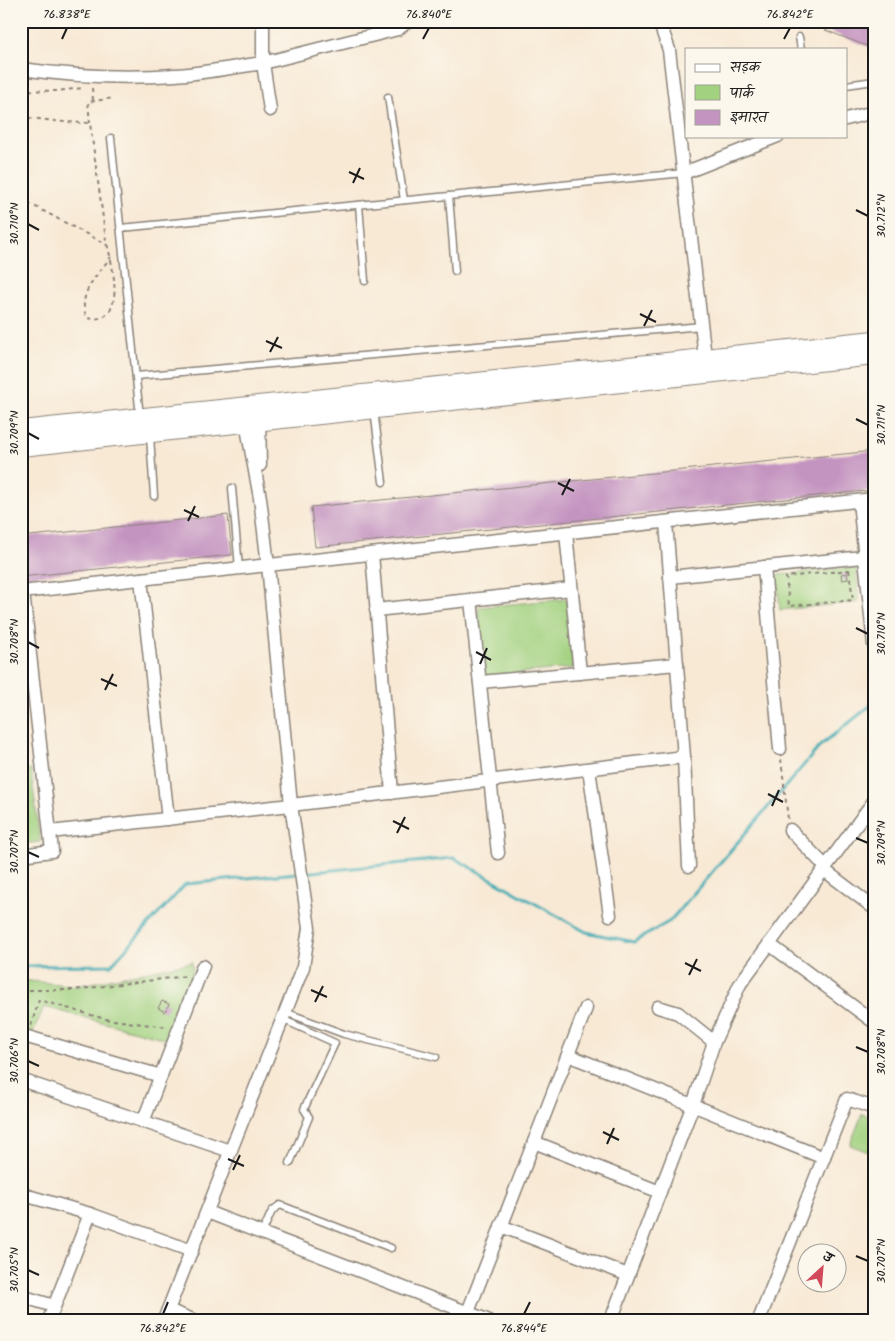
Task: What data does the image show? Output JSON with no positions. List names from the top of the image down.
{
  "legend": ["सड़क", "पार्क", "इमारत"],
  "north": "top right",
  "coordinates": [
    "76.838°E",
    "76.840°E",
    "76.842°E",
    "30.712°N",
    "30.710°N",
    "30.711°N",
    "30.709°N",
    "30.708°N",
    "30.707°N",
    "30.706°N",
    "30.705°N",
    "76.844°E"
  ]
}
